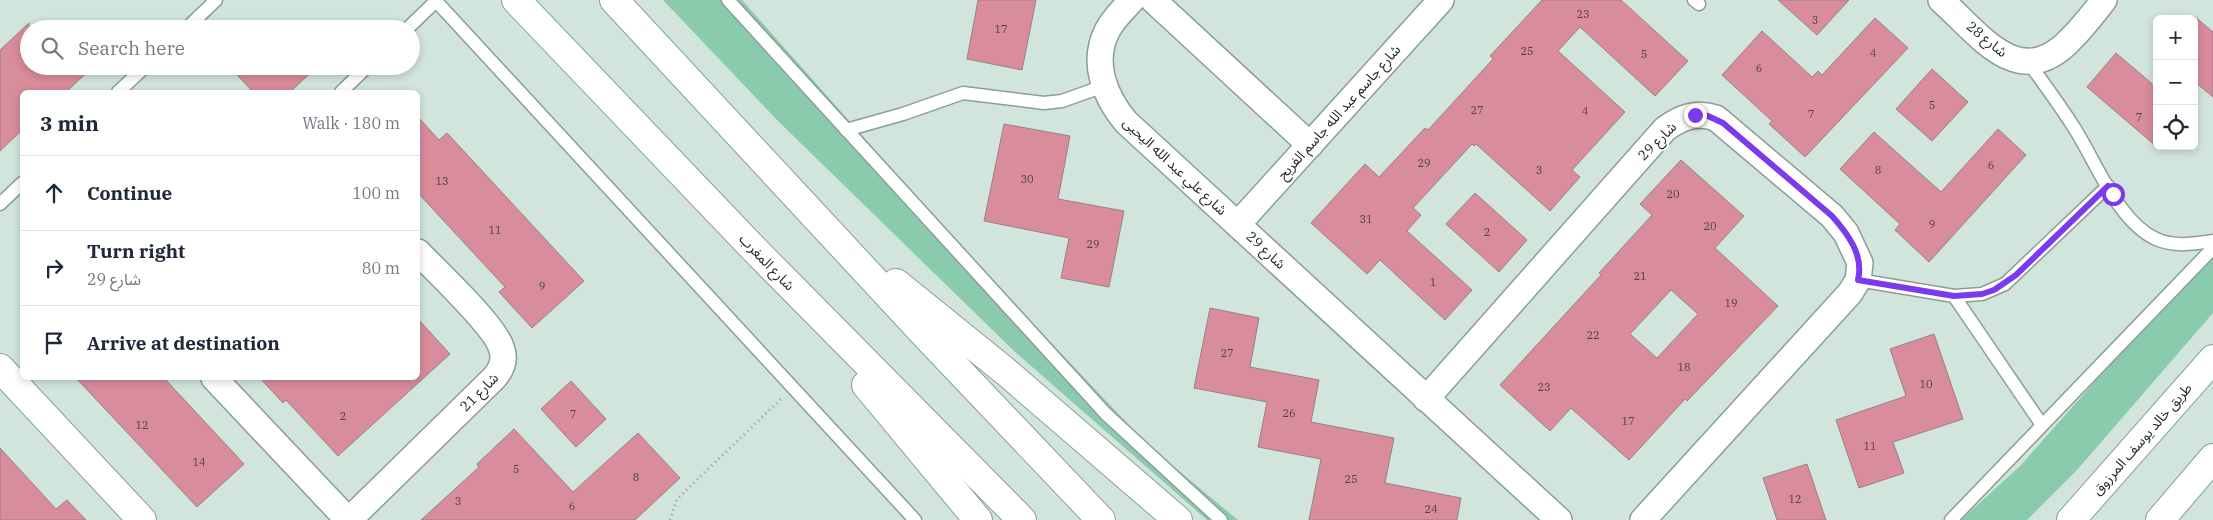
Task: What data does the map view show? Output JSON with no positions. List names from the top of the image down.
{
  "streets": {
    "main road": ["شارع المغرب", "طريق خالد يوسف المرزوق"],
    "street": [
      "شارع 28",
      "شارع جاسم عبد الله جاسم الفريح",
      "شارع 29",
      "شارع علي عبد الله اليحيى",
      "شارع 21"
    ]
  },
  "crossings": [
    ["شارع جاسم عبد الله جاسم الفريح", "شارع 29"],
    ["شارع جاسم عبد الله جاسم الفريح", "شارع علي عبد الله اليحيى"],
    ["شارع 29", "شارع علي عبد الله اليحيى"]
  ],
  "house_numbers": [
    "23",
    "3",
    "17",
    "25",
    "4",
    "5",
    "6",
    "5",
    "27",
    "4",
    "7",
    "7",
    "29",
    "6",
    "3",
    "8",
    "30",
    "13",
    "20",
    "31",
    "9",
    "20",
    "11",
    "2",
    "29",
    "21",
    "1",
    "9",
    "19",
    "22",
    "27",
    "18",
    "10",
    "23",
    "26",
    "7",
    "2",
    "17",
    "12",
    "11",
    "14",
    "5",
    "8",
    "25",
    "12",
    "3",
    "6",
    "24"
  ],
  "page": {
    "map_buttons": ["+", "−"],
    "search": "Search here",
    "heading": ["3 min", "Walk · 180 m"],
    "list": [
      ["Continue", "100 m"],
      ["Turn right", "شارع 29", "80 m"],
      "Arrive at destination"
    ]
  }
}
